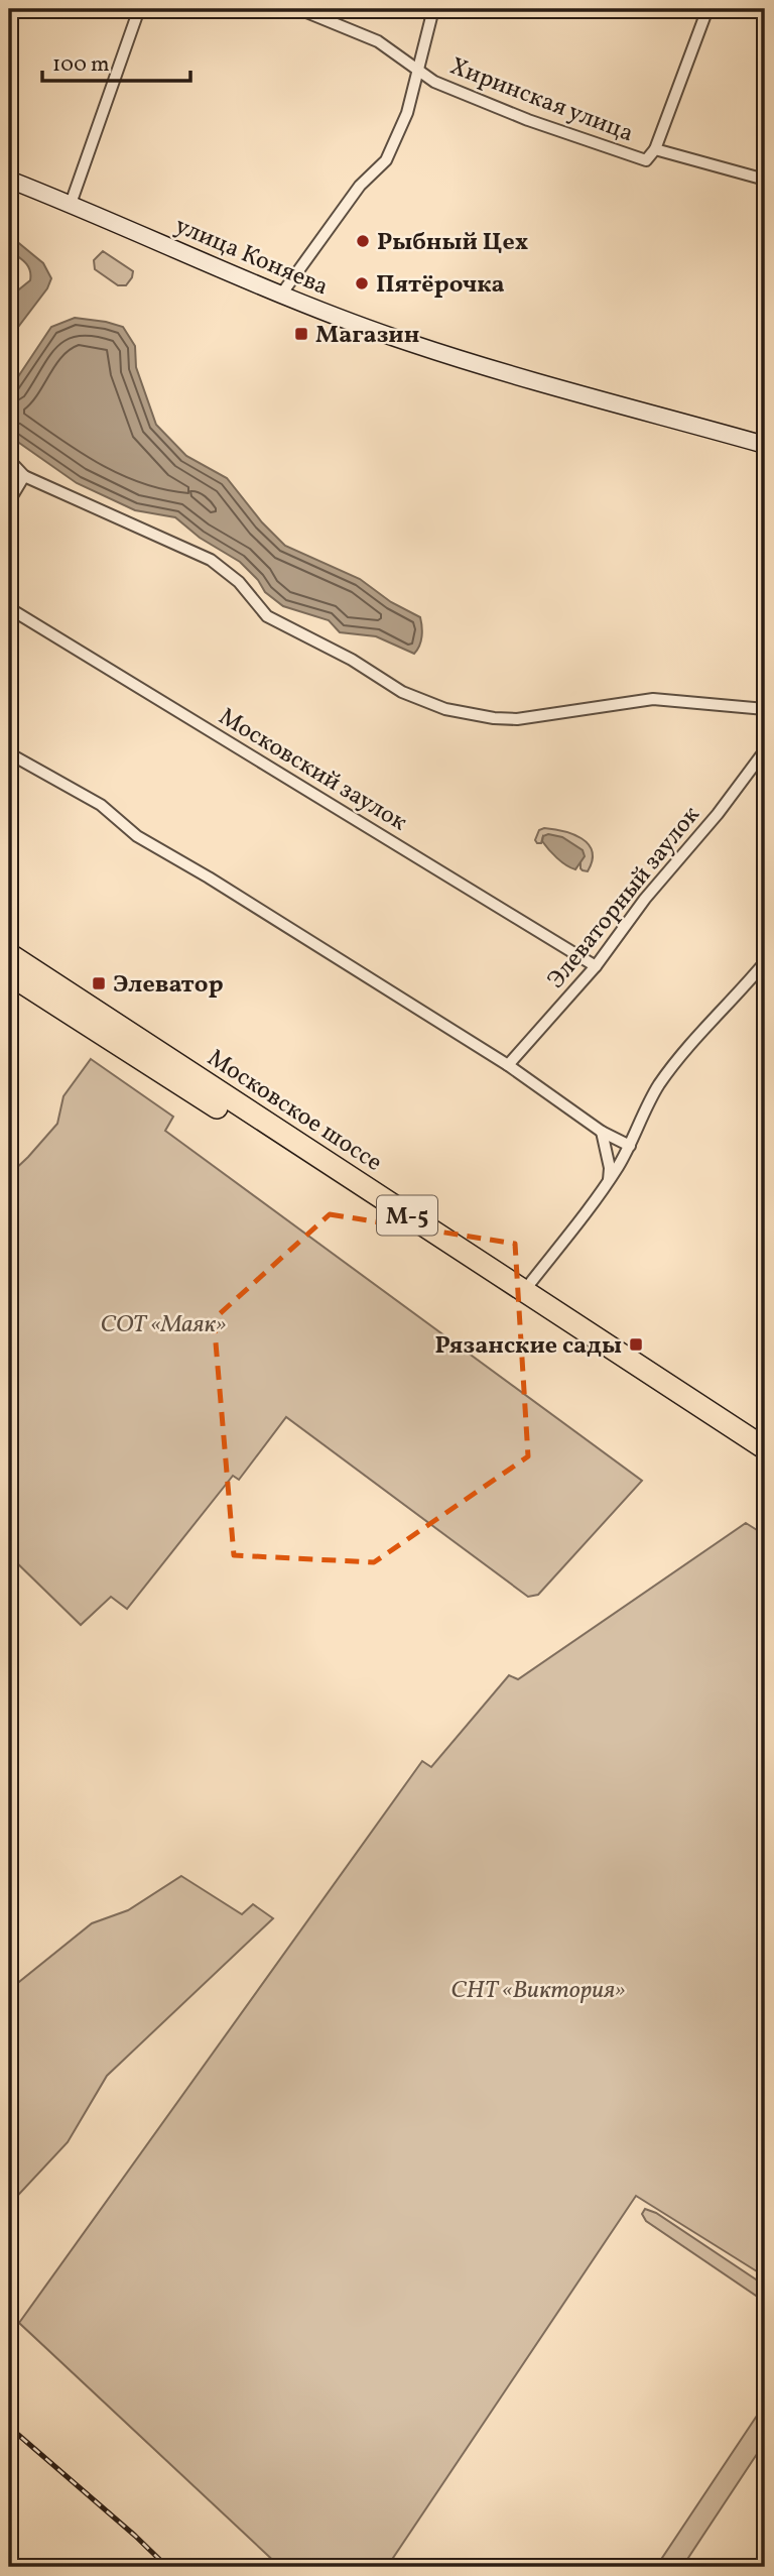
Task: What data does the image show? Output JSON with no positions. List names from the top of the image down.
{
  "streets": {
    "highway": ["Московское шоссе", "М-5"],
    "street": [
      "Хиринская улица",
      "улица Коняева",
      "Московский заулок",
      "Элеваторный заулок"
    ]
  },
  "crossings": [
    ["Московский заулок", "Элеваторный заулок"]
  ],
  "parks": ["СОТ «Маяк»", "СНТ «Виктория»"],
  "places": {
    "other": ["Рыбный Цех", "Пятёрочка"],
    "transit": ["Магазин", "Элеватор", "Рязанские сады"]
  },
  "scale_bar": "100 m"
}
